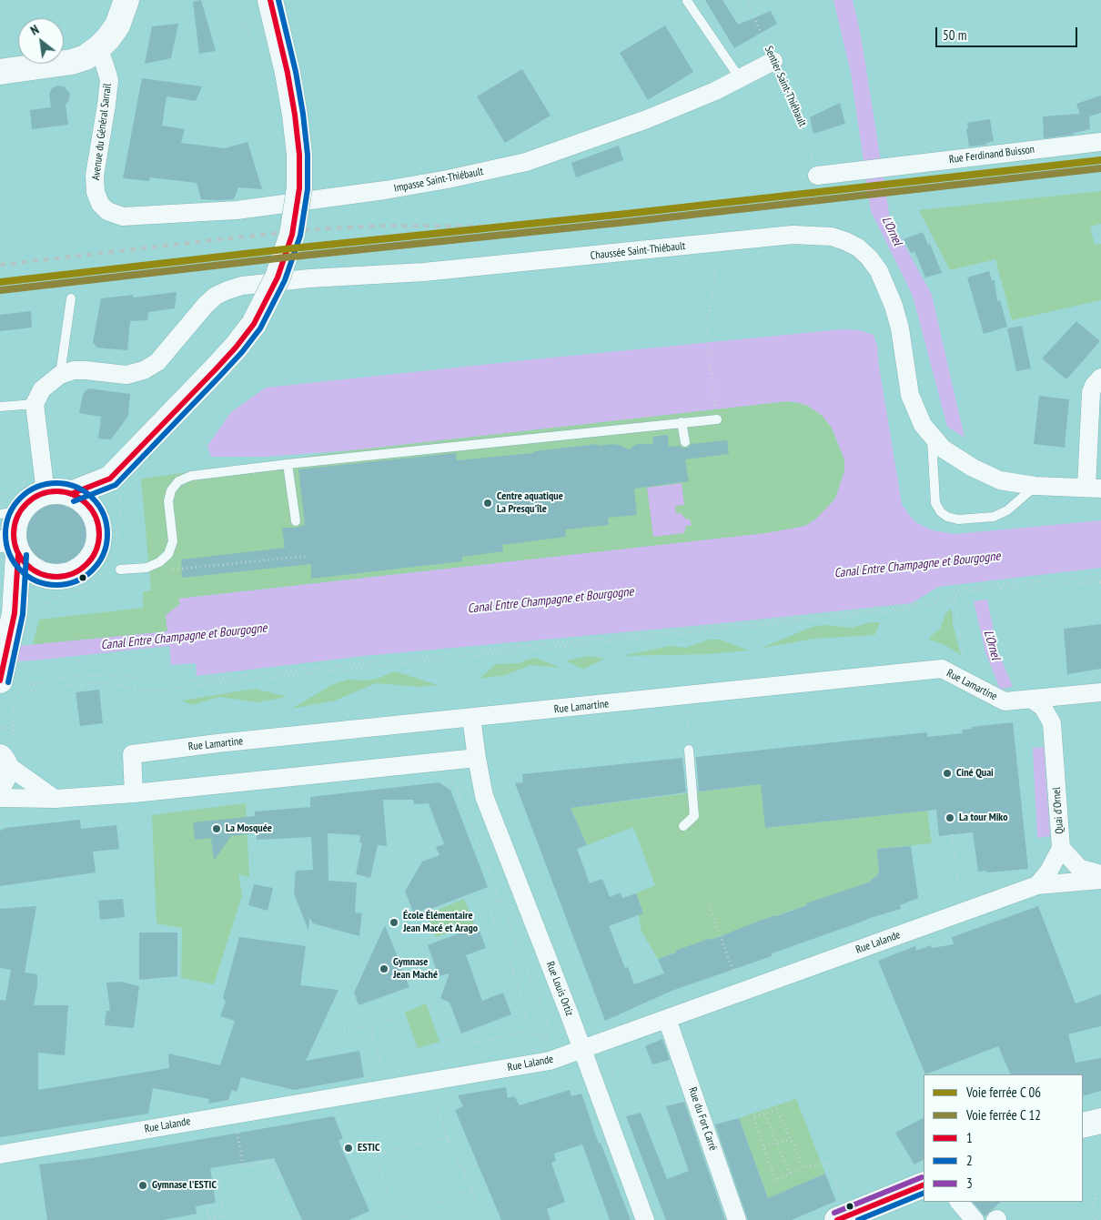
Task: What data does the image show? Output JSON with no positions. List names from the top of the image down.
{
  "streets": {
    "street": [
      "Avenue du Général Sarrail",
      "Rue Ferdinand Buisson",
      "Impasse Saint-Thiébault",
      "Chaussée Saint-Thiébault",
      "Rue Lamartine",
      "Quai d'Ornel",
      "Rue Lalande",
      "Rue Louis Ortiz",
      "Rue du Fort Carré"
    ],
    "path": ["Sentier Saint-Thiébault"]
  },
  "crossings": [
    ["Sentier Saint-Thiébault", "Rue Ferdinand Buisson"],
    ["Sentier Saint-Thiébault", "Impasse Saint-Thiébault"],
    ["Avenue du Général Sarrail", "Impasse Saint-Thiébault"],
    ["Rue Lamartine", "Quai d'Ornel"],
    ["Rue Lamartine", "Rue Louis Ortiz"],
    ["Rue Lalande", "Rue Louis Ortiz"],
    ["Rue Lalande", "Rue du Fort Carré"]
  ],
  "water": ["L'Ornel", "Canal Entre Champagne et Bourgogne"],
  "places": [
    "Centre aquatique La Presqu'île",
    "Ciné Quai",
    "La tour Miko",
    "La Mosquée",
    "École Élémentaire Jean Macé et Arago",
    "Gymnase Jean Maché",
    "ESTIC",
    "Gymnase l'ESTIC"
  ],
  "lines": ["transit line 1", "transit line 2", "transit line 3"],
  "legend": [
    "Voie ferrée C 06",
    "Voie ferrée C 12",
    "1",
    "2",
    "3"
  ],
  "scale_bar": "50 m",
  "north": "top left"
}
